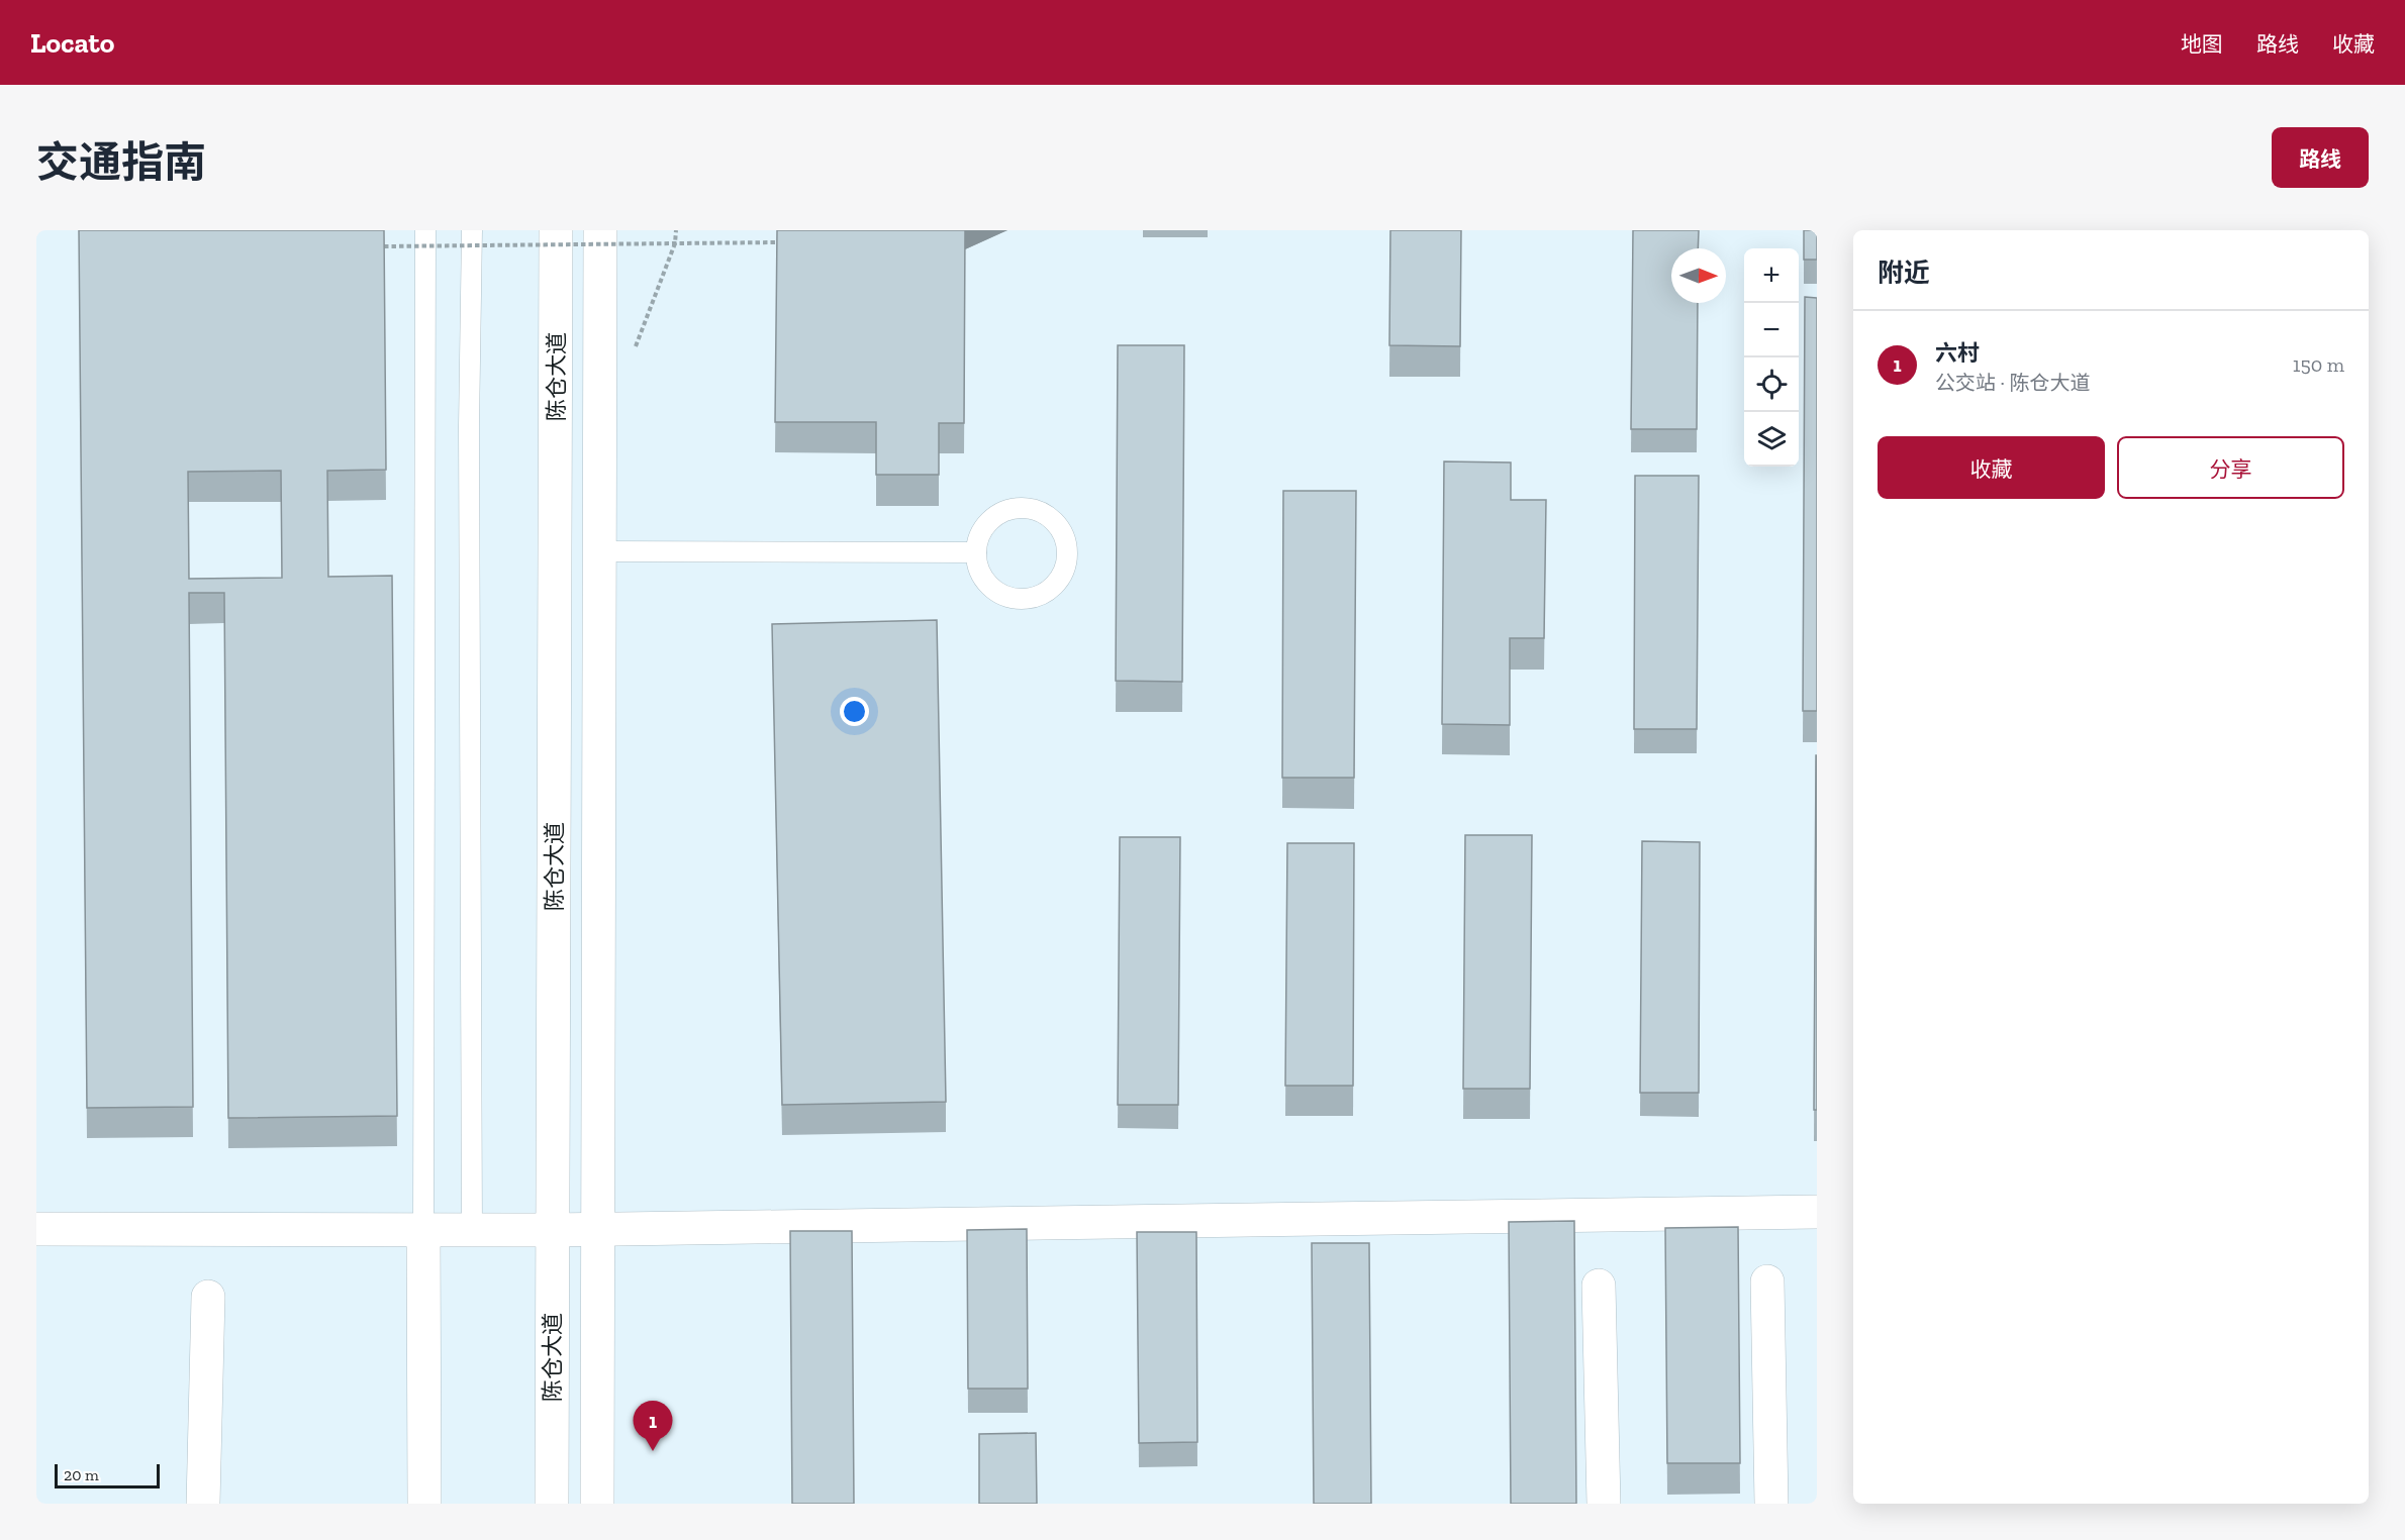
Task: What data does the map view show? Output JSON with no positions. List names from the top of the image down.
{
  "streets": {
    "street": ["陈仓大道"]
  },
  "scale_bar": "20 m",
  "north": "right",
  "page": {
    "header": "Locato",
    "nav": ["地图", "路线", "收藏"],
    "title": "交通指南",
    "buttons": [
      "路线",
      ["收藏", "分享"]
    ],
    "heading": "附近",
    "map_buttons": ["+", "−"],
    "list": [
      {
        "mark": "1",
        "name": "六村",
        "note": "公交站 · 陈仓大道",
        "value": "150 m"
      }
    ],
    "pins": "1",
    "scale": "20 m"
  }
}
